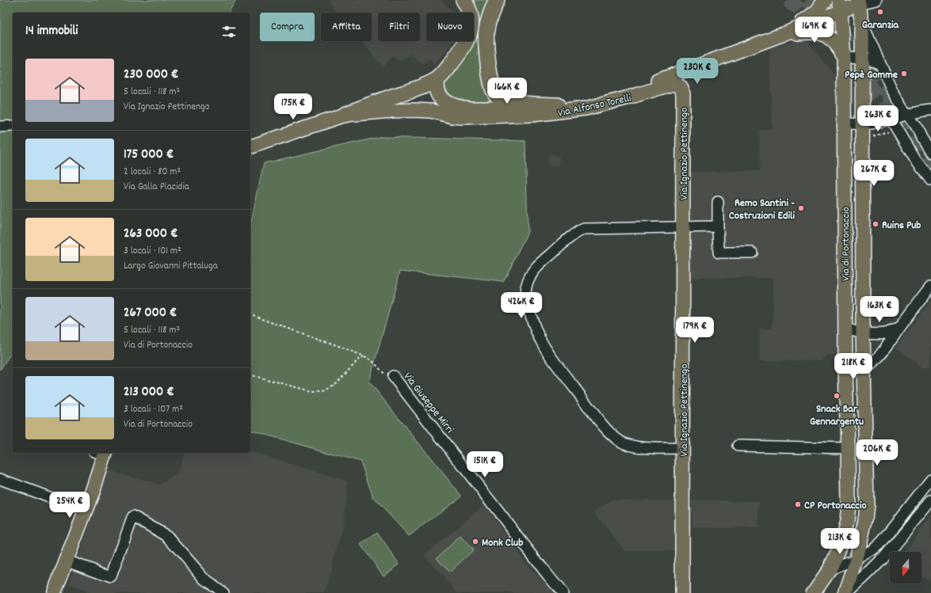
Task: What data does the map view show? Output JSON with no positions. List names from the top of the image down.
{
  "streets": {
    "main road": ["Via Alfonso Torelli", "Via Ignazio Pettinengo", "Via di Portonaccio"],
    "street": ["Via Giuseppe Mirri"]
  },
  "crossings": [
    ["Via Alfonso Torelli", "Via Ignazio Pettinengo"],
    ["Via Alfonso Torelli", "Via di Portonaccio"]
  ],
  "places": [
    "Garanzia",
    "Pepè Gomme",
    "Remo Santini - Costruzioni Edili",
    "Ruins Pub",
    "Snack Bar Gennargentu",
    "CP Portonaccio",
    "Monk Club"
  ],
  "north": "bottom",
  "page": {
    "chip": [
      "Compra",
      "Affitta",
      "Filtri",
      "Nuovo"
    ],
    "heading": "14 immobili",
    "price": [
      "169K €",
      "230K €",
      "166K €",
      "175K €",
      "263K €",
      "267K €",
      "426K €",
      "163K €",
      "179K €",
      "218K €",
      "206K €",
      "151K €",
      "254K €",
      "213K €"
    ],
    "list": [
      {
        "name": "230 000 €",
        "note": "5 locali · 118 m² · Via Ignazio Pettinengo"
      },
      {
        "name": "175 000 €",
        "note": "2 locali · 80 m² · Via Galla Placidia"
      },
      {
        "name": "263 000 €",
        "note": "3 locali · 101 m² · Largo Giovanni Pittaluga"
      },
      {
        "name": "267 000 €",
        "note": "5 locali · 118 m² · Via di Portonaccio"
      },
      {
        "name": "213 000 €",
        "note": "3 locali · 107 m² · Via di Portonaccio"
      }
    ]
  }
}
